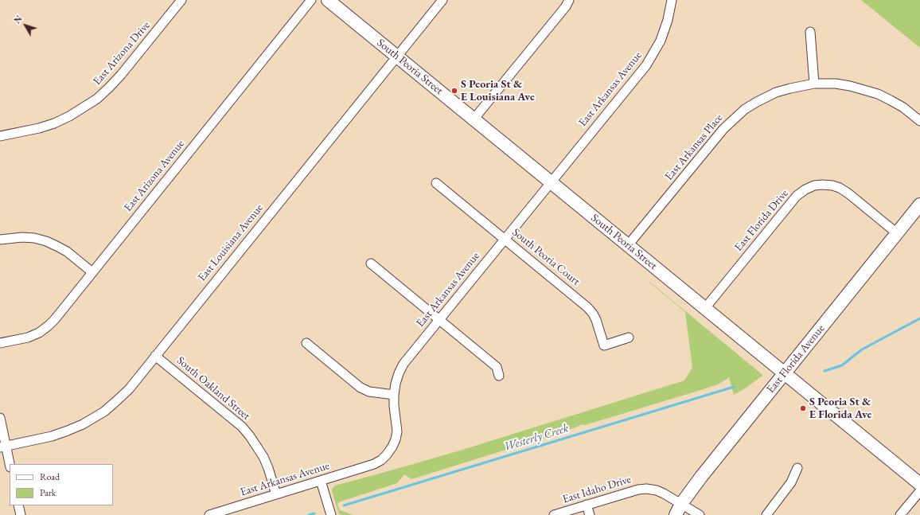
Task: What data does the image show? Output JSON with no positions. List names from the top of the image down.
{
  "streets": {
    "main road": ["South Peoria Street", "East Florida Avenue"],
    "street": [
      "East Arizona Drive",
      "East Arkansas Avenue",
      "East Arkansas Place",
      "East Arizona Avenue",
      "East Florida Drive",
      "East Louisiana Avenue",
      "South Peoria Court",
      "South Oakland Street",
      "East Idaho Drive"
    ]
  },
  "crossings": [
    ["South Peoria Street", "East Arkansas Avenue"],
    ["South Peoria Street", "East Arkansas Place"],
    ["South Peoria Street", "East Florida Drive"],
    ["South Peoria Street", "East Louisiana Avenue"],
    ["South Peoria Street", "East Florida Avenue"],
    ["East Arkansas Avenue", "South Peoria Court"],
    ["East Arkansas Avenue", "South Oakland Street"],
    ["East Florida Drive", "East Florida Avenue"],
    ["East Louisiana Avenue", "South Oakland Street"],
    ["East Florida Avenue", "East Idaho Drive"]
  ],
  "water": ["Westerly Creek"],
  "places": ["S Peoria St & E Louisiana Ave", "S Peoria St & E Florida Ave"],
  "legend": ["Road", "Park"],
  "north": "top left"
}
